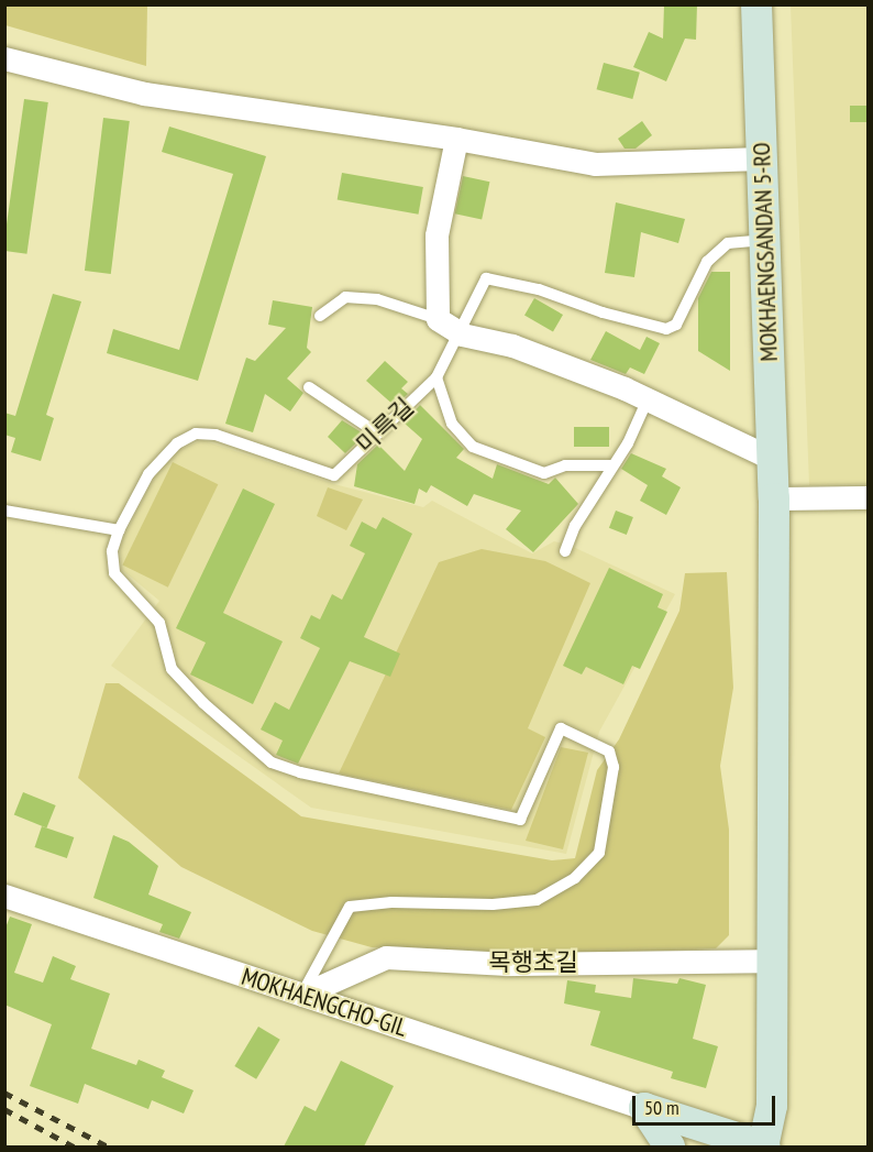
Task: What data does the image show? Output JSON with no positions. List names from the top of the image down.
{
  "streets": {
    "street": ["MOKHAENGSANDAN 5-RO", "목행초길", "MOKHAENGCHO-GIL"],
    "lane": ["미륵길"]
  },
  "crossings": [
    ["MOKHAENGSANDAN 5-RO", "미륵길"],
    ["MOKHAENGSANDAN 5-RO", "목행초길"],
    ["목행초길", "MOKHAENGCHO-GIL"]
  ],
  "scale_bar": "50 m"
}
